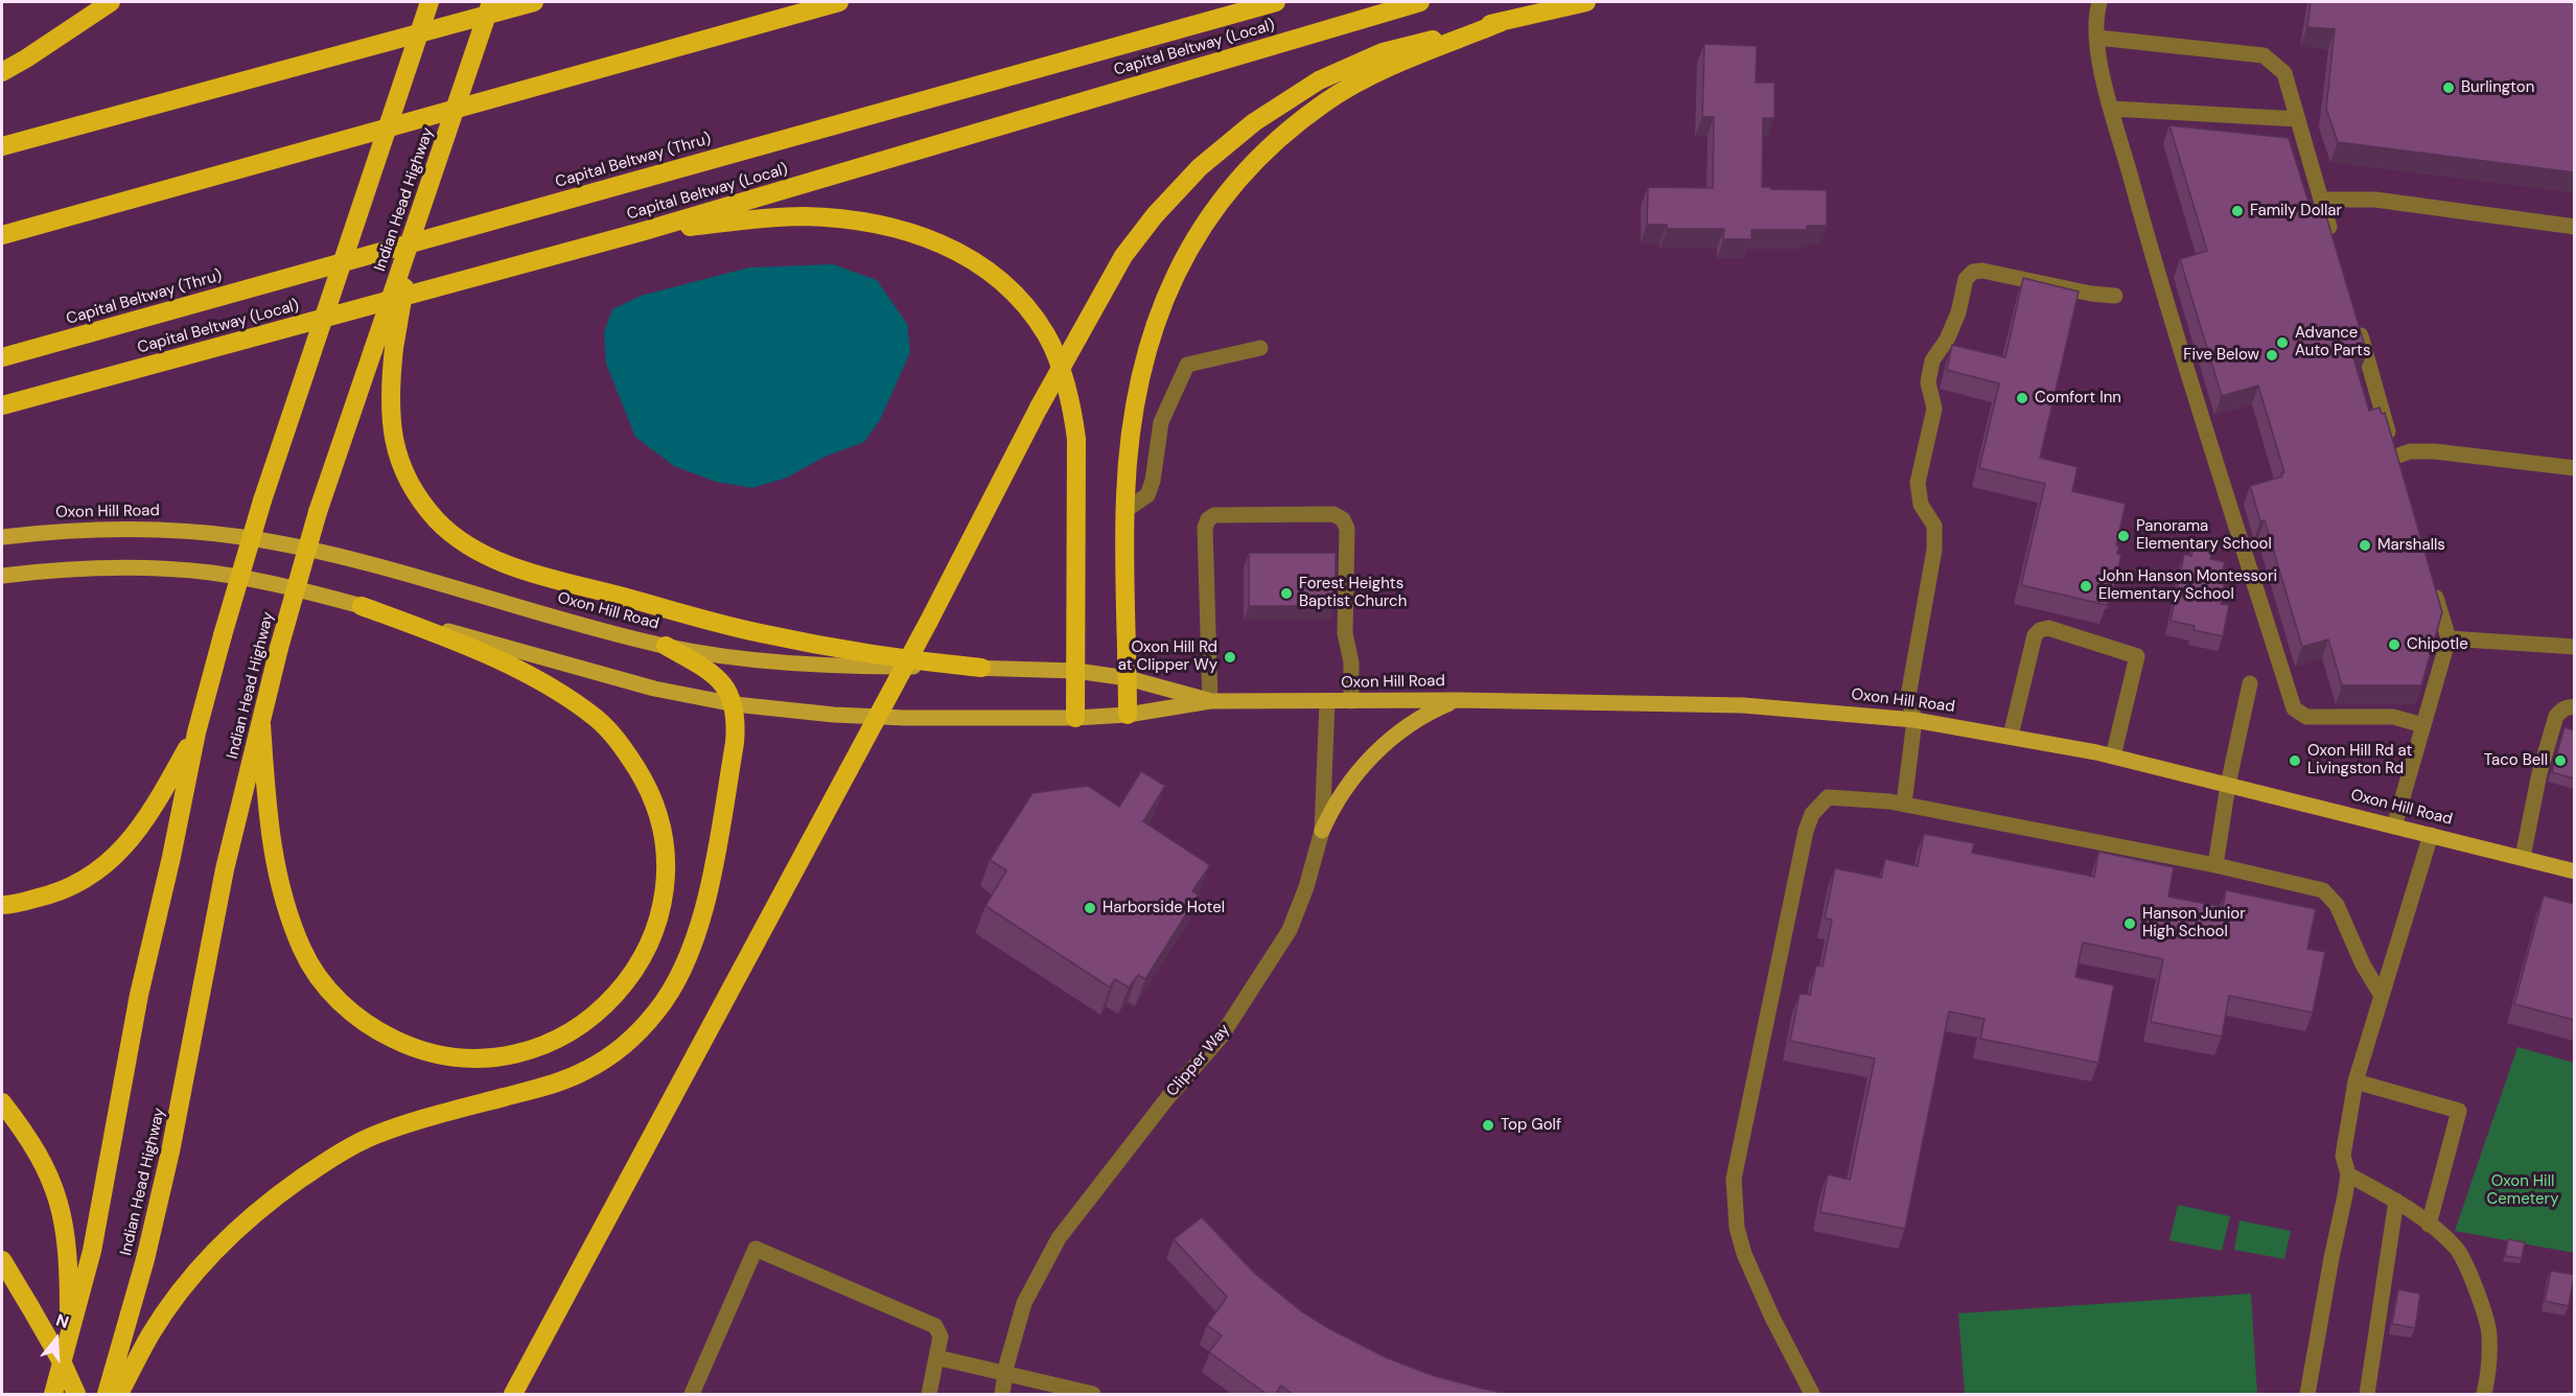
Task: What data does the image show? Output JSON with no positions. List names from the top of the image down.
{
  "streets": {
    "highway": ["Capital Beltway (Local)", "Capital Beltway (Thru)", "Indian Head Highway"],
    "main road": ["Oxon Hill Road"],
    "street": ["Clipper Way"]
  },
  "crossings": [
    ["Oxon Hill Road", "Clipper Way"]
  ],
  "parks": ["Oxon Hill Cemetery"],
  "places": [
    "Burlington",
    "Family Dollar",
    "Advance Auto Parts",
    "Five Below",
    "Comfort Inn",
    "Panorama Elementary School",
    "Marshalls",
    "John Hanson Montessori Elementary School",
    "Forest Heights Baptist Church",
    "Chipotle",
    "Oxon Hill Rd at Clipper Wy",
    "Oxon Hill Rd at Livingston Rd",
    "Taco Bell",
    "Harborside Hotel",
    "Hanson Junior High School",
    "Top Golf"
  ],
  "north": "top"
}
